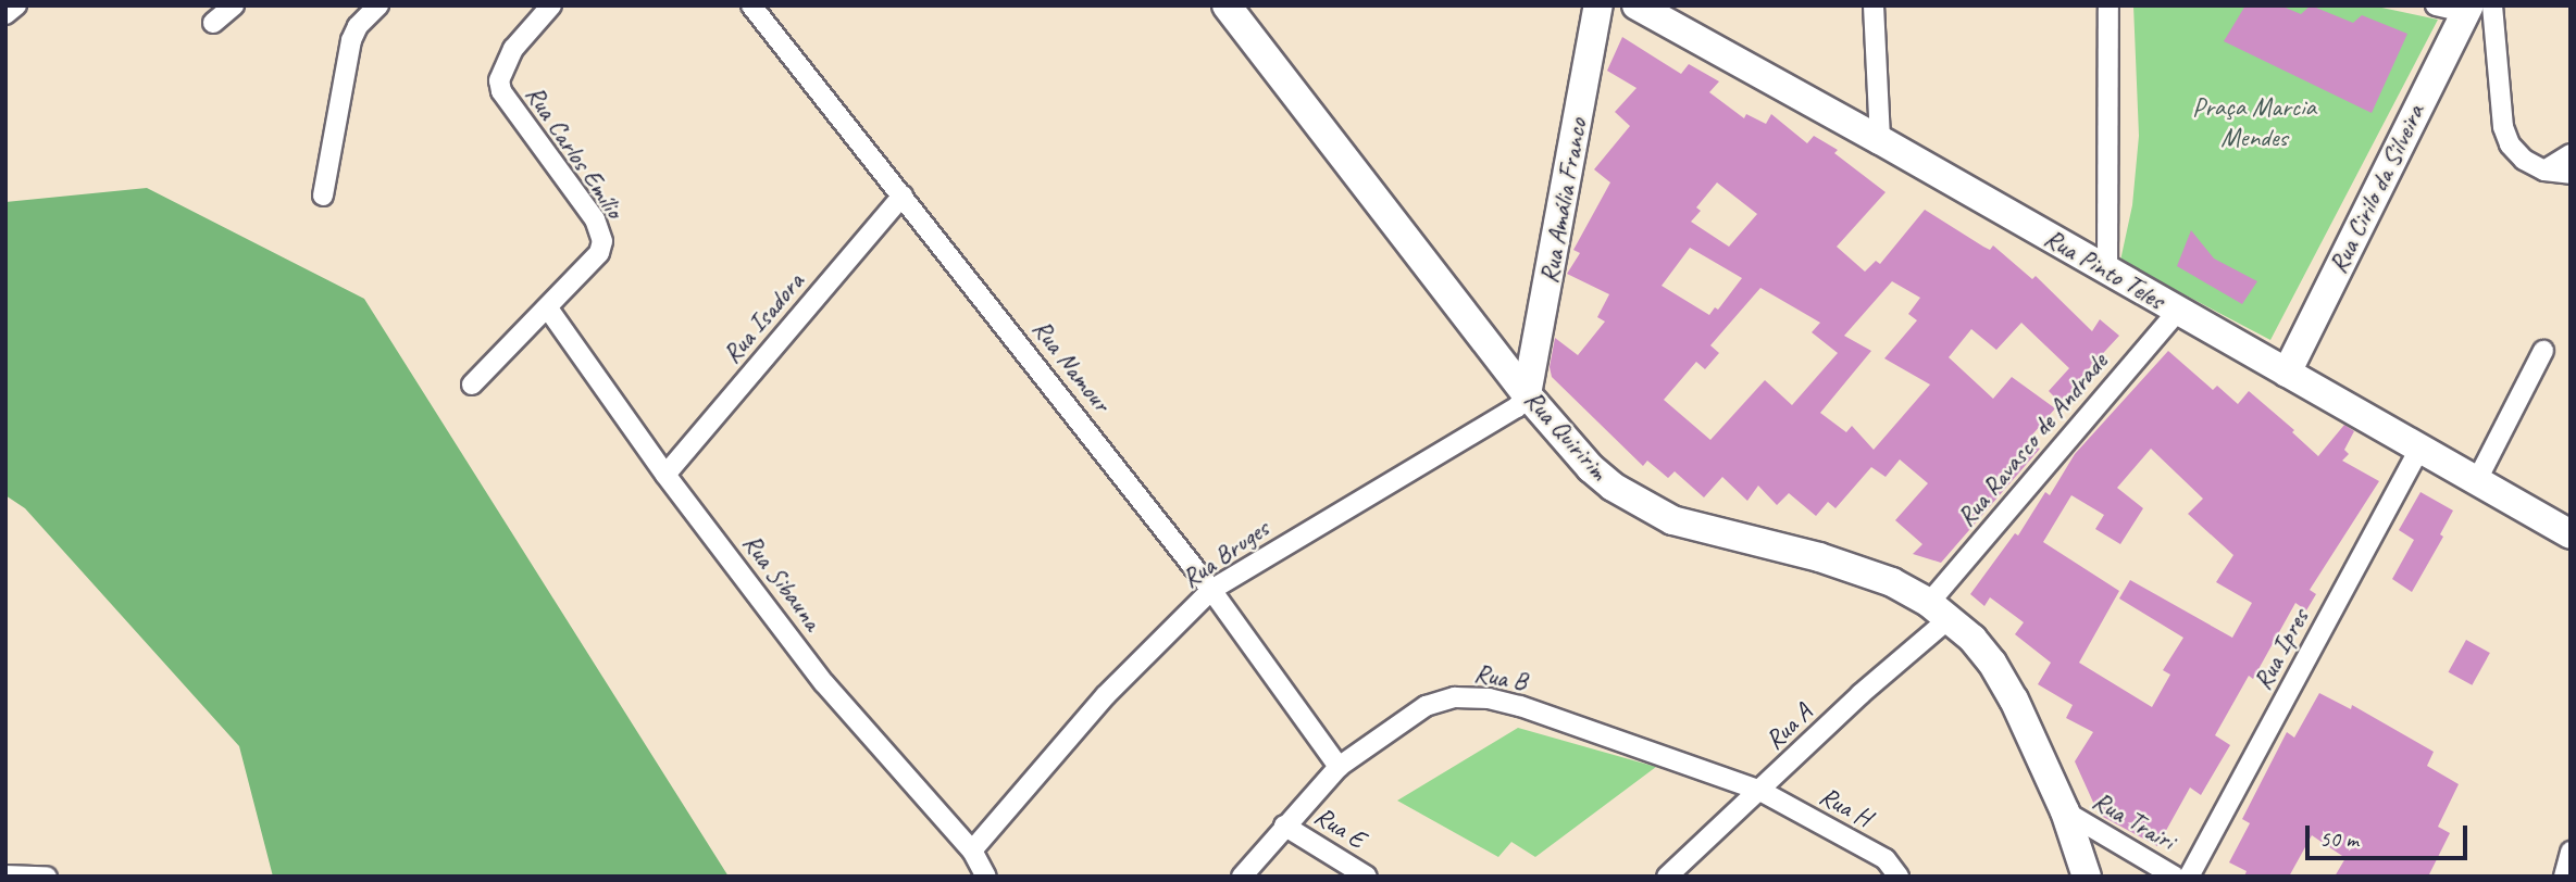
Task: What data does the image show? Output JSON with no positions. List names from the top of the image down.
{
  "streets": {
    "street": [
      "Rua Carlos Emílio",
      "Rua Cirilo da Silveira",
      "Rua Amália Franco",
      "Rua Pinto Teles",
      "Rua Isadora",
      "Rua Namour",
      "Rua Quiririm",
      "Rua Ravasco de Andrade",
      "Rua Bruges",
      "Rua Sibauna",
      "Rua Ipres",
      "Rua B",
      "Rua A",
      "Rua H",
      "Rua Trairi",
      "Rua E"
    ]
  },
  "crossings": [
    ["Rua Carlos Emílio", "Rua Sibauna"],
    ["Rua Cirilo da Silveira", "Rua Pinto Teles"],
    ["Rua Amália Franco", "Rua Quiririm"],
    ["Rua Amália Franco", "Rua Bruges"],
    ["Rua Pinto Teles", "Rua Ravasco de Andrade"],
    ["Rua Pinto Teles", "Rua Ipres"],
    ["Rua Isadora", "Rua Namour"],
    ["Rua Isadora", "Rua Sibauna"],
    ["Rua Namour", "Rua Bruges"],
    ["Rua Namour", "Rua B"],
    ["Rua Quiririm", "Rua Ravasco de Andrade"],
    ["Rua Quiririm", "Rua Bruges"],
    ["Rua Quiririm", "Rua A"],
    ["Rua Quiririm", "Rua Trairi"],
    ["Rua Ravasco de Andrade", "Rua A"],
    ["Rua Bruges", "Rua Sibauna"],
    ["Rua B", "Rua A"],
    ["Rua B", "Rua H"],
    ["Rua B", "Rua E"],
    ["Rua A", "Rua H"]
  ],
  "parks": ["Praça Marcia Mendes"],
  "scale_bar": "50 m"
}
